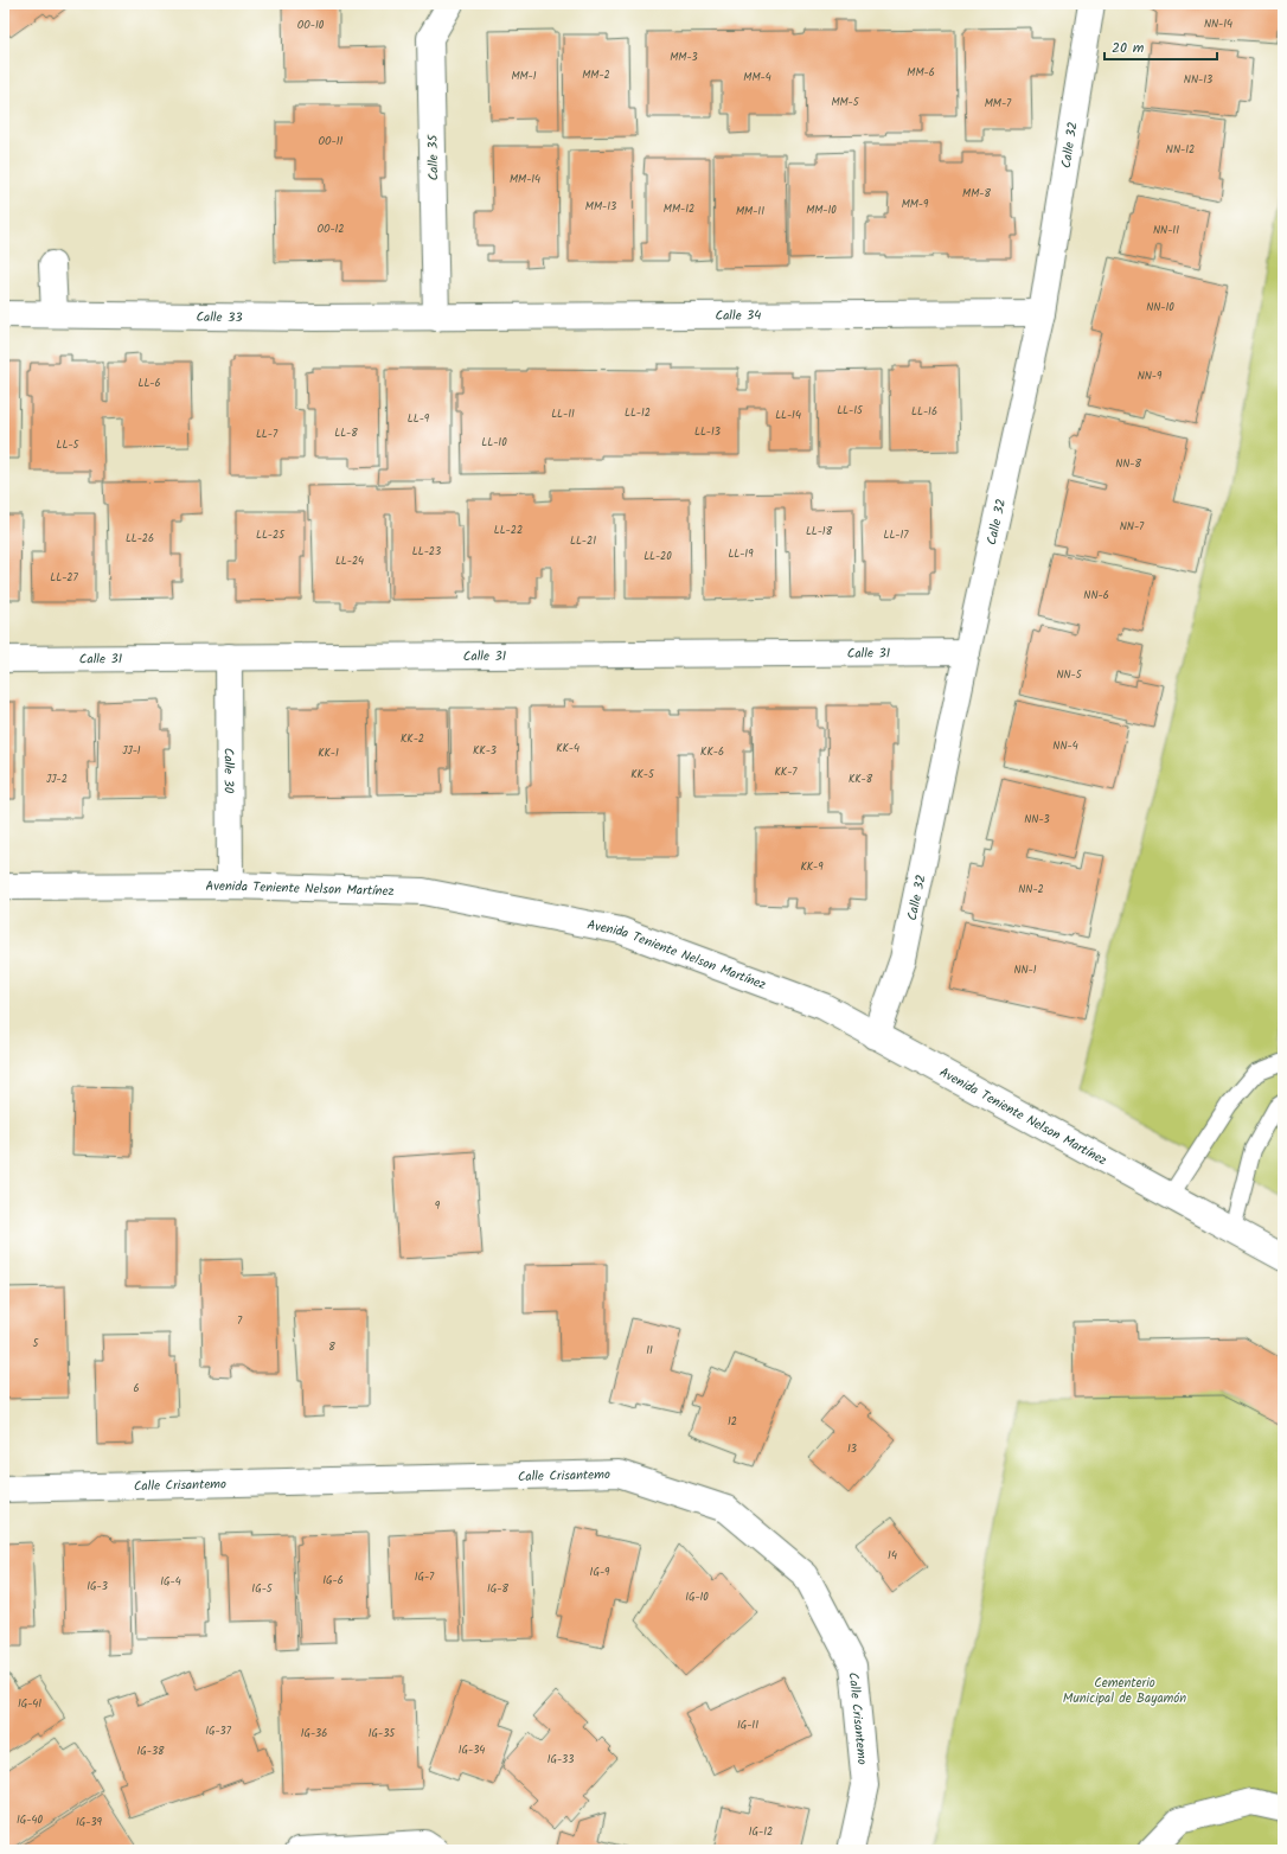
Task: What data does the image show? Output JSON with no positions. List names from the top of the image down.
{
  "streets": {
    "street": [
      "Calle 32",
      "Calle 35",
      "Calle 34",
      "Calle 33",
      "Calle 31",
      "Calle 30",
      "Avenida Teniente Nelson Martínez",
      "Calle Crisantemo"
    ]
  },
  "crossings": [
    ["Calle 32", "Calle 34"],
    ["Calle 32", "Calle 31"],
    ["Calle 32", "Avenida Teniente Nelson Martínez"],
    ["Calle 35", "Calle 34"],
    ["Calle 35", "Calle 33"],
    ["Calle 34", "Calle 33"],
    ["Calle 31", "Calle 30"],
    ["Calle 30", "Avenida Teniente Nelson Martínez"]
  ],
  "parks": ["Cementerio Municipal de Bayamón"],
  "house_numbers": [
    "NN-14",
    "OO-10",
    "MM-3",
    "MM-6",
    "MM-2",
    "MM-1",
    "MM-4",
    "NN-13",
    "MM-5",
    "MM-7",
    "OO-11",
    "NN-12",
    "MM-14",
    "MM-8",
    "MM-9",
    "MM-13",
    "MM-12",
    "MM-10",
    "MM-11",
    "OO-12",
    "NN-11",
    "NN-10",
    "NN-9",
    "LL-6",
    "LL-15",
    "LL-16",
    "LL-12",
    "LL-11",
    "LL-14",
    "LL-9",
    "LL-13",
    "LL-8",
    "LL-7",
    "LL-10",
    "LL-5",
    "NN-8",
    "NN-7",
    "LL-22",
    "LL-18",
    "LL-25",
    "LL-17",
    "LL-26",
    "LL-21",
    "LL-23",
    "LL-19",
    "LL-20",
    "LL-24",
    "LL-27",
    "NN-6",
    "NN-5",
    "KK-2",
    "NN-4",
    "KK-4",
    "JJ-1",
    "KK-3",
    "KK-6",
    "KK-1",
    "KK-7",
    "KK-5",
    "JJ-2",
    "KK-8",
    "NN-3",
    "KK-9",
    "NN-2",
    "NN-1",
    "9",
    "7",
    "5",
    "8",
    "11",
    "6",
    "12",
    "13",
    "14",
    "IG-9",
    "IG-7",
    "IG-6",
    "IG-4",
    "IG-3",
    "IG-5",
    "IG-8",
    "IG-10",
    "1G-41",
    "IG-11",
    "IG-37",
    "IG-36",
    "IG-35",
    "IG-34",
    "IG-38",
    "IG-33",
    "IG-40",
    "IG-39",
    "IG-12"
  ],
  "scale_bar": "20 m"
}
